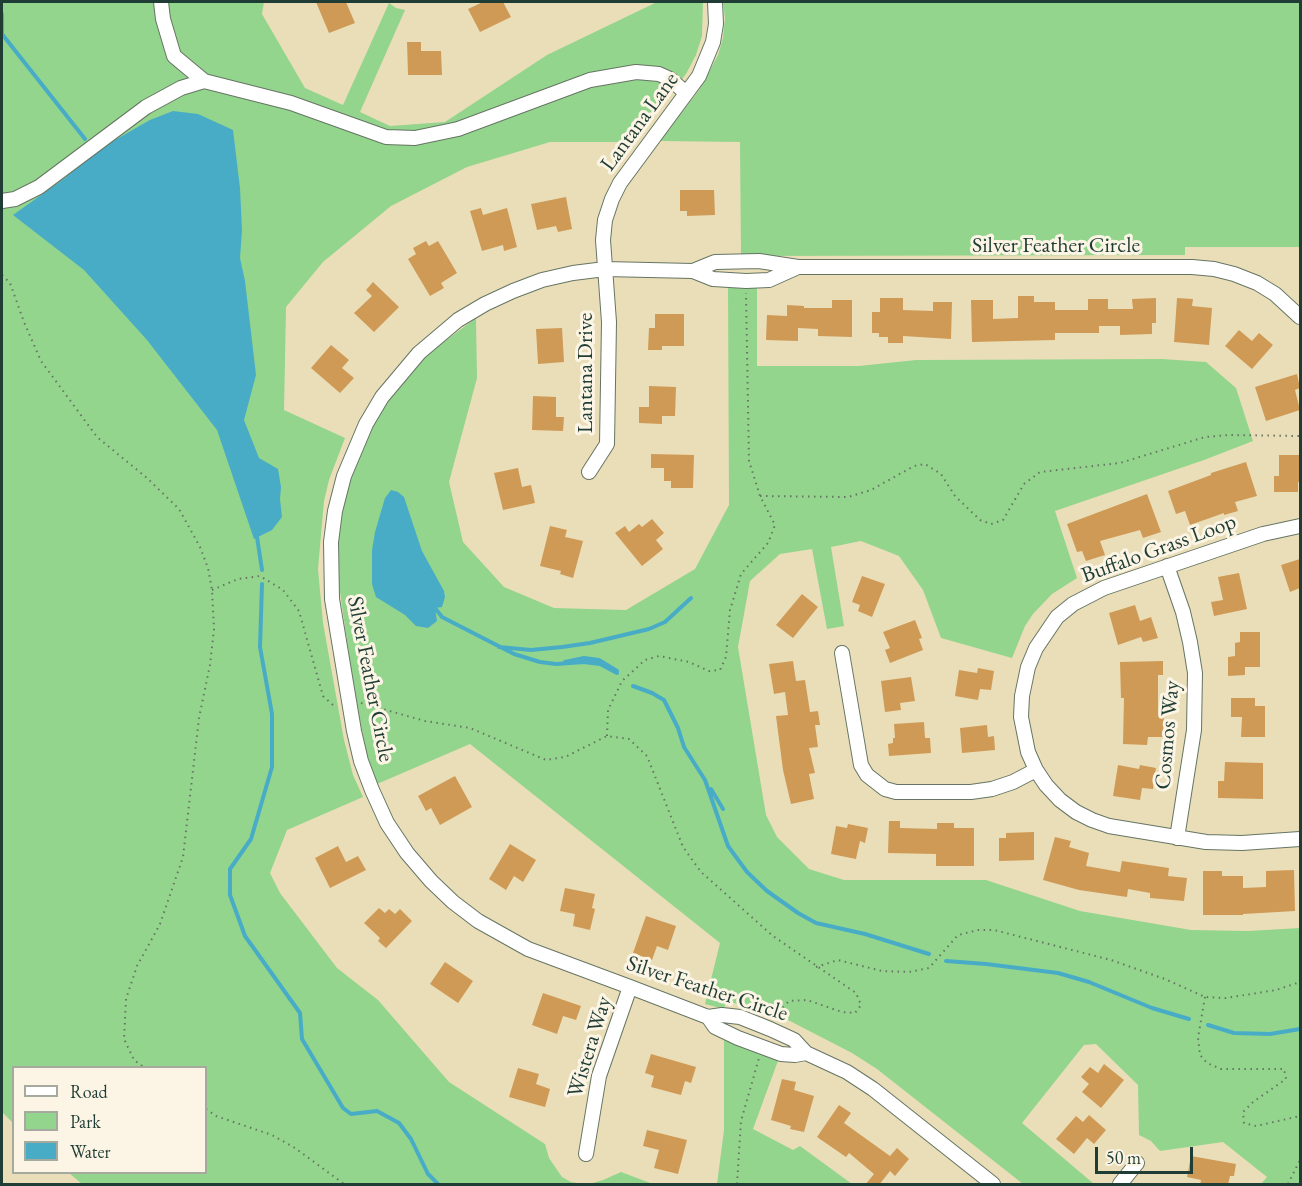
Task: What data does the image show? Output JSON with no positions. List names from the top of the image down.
{
  "streets": {
    "street": [
      "Lantana Lane",
      "Silver Feather Circle",
      "Lantana Drive",
      "Buffalo Grass Loop",
      "Cosmos Way",
      "Wistera Way"
    ]
  },
  "crossings": [
    ["Lantana Lane", "Silver Feather Circle"],
    ["Lantana Lane", "Lantana Drive"],
    ["Silver Feather Circle", "Lantana Drive"],
    ["Silver Feather Circle", "Wistera Way"],
    ["Buffalo Grass Loop", "Cosmos Way"]
  ],
  "legend": ["Road", "Park", "Water"],
  "scale_bar": "50 m"
}
